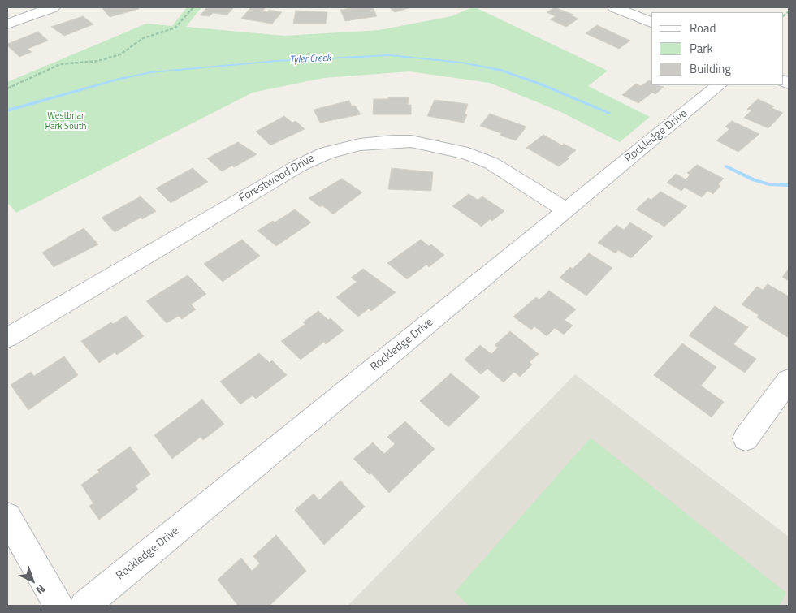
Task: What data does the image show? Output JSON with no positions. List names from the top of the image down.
{
  "streets": {
    "street": ["Rockledge Drive", "Forestwood Drive"]
  },
  "crossings": [
    ["Rockledge Drive", "Forestwood Drive"]
  ],
  "water": ["Tyler Creek"],
  "parks": ["Westbriar Park South"],
  "legend": ["Road", "Park", "Building"],
  "north": "bottom right"
}
